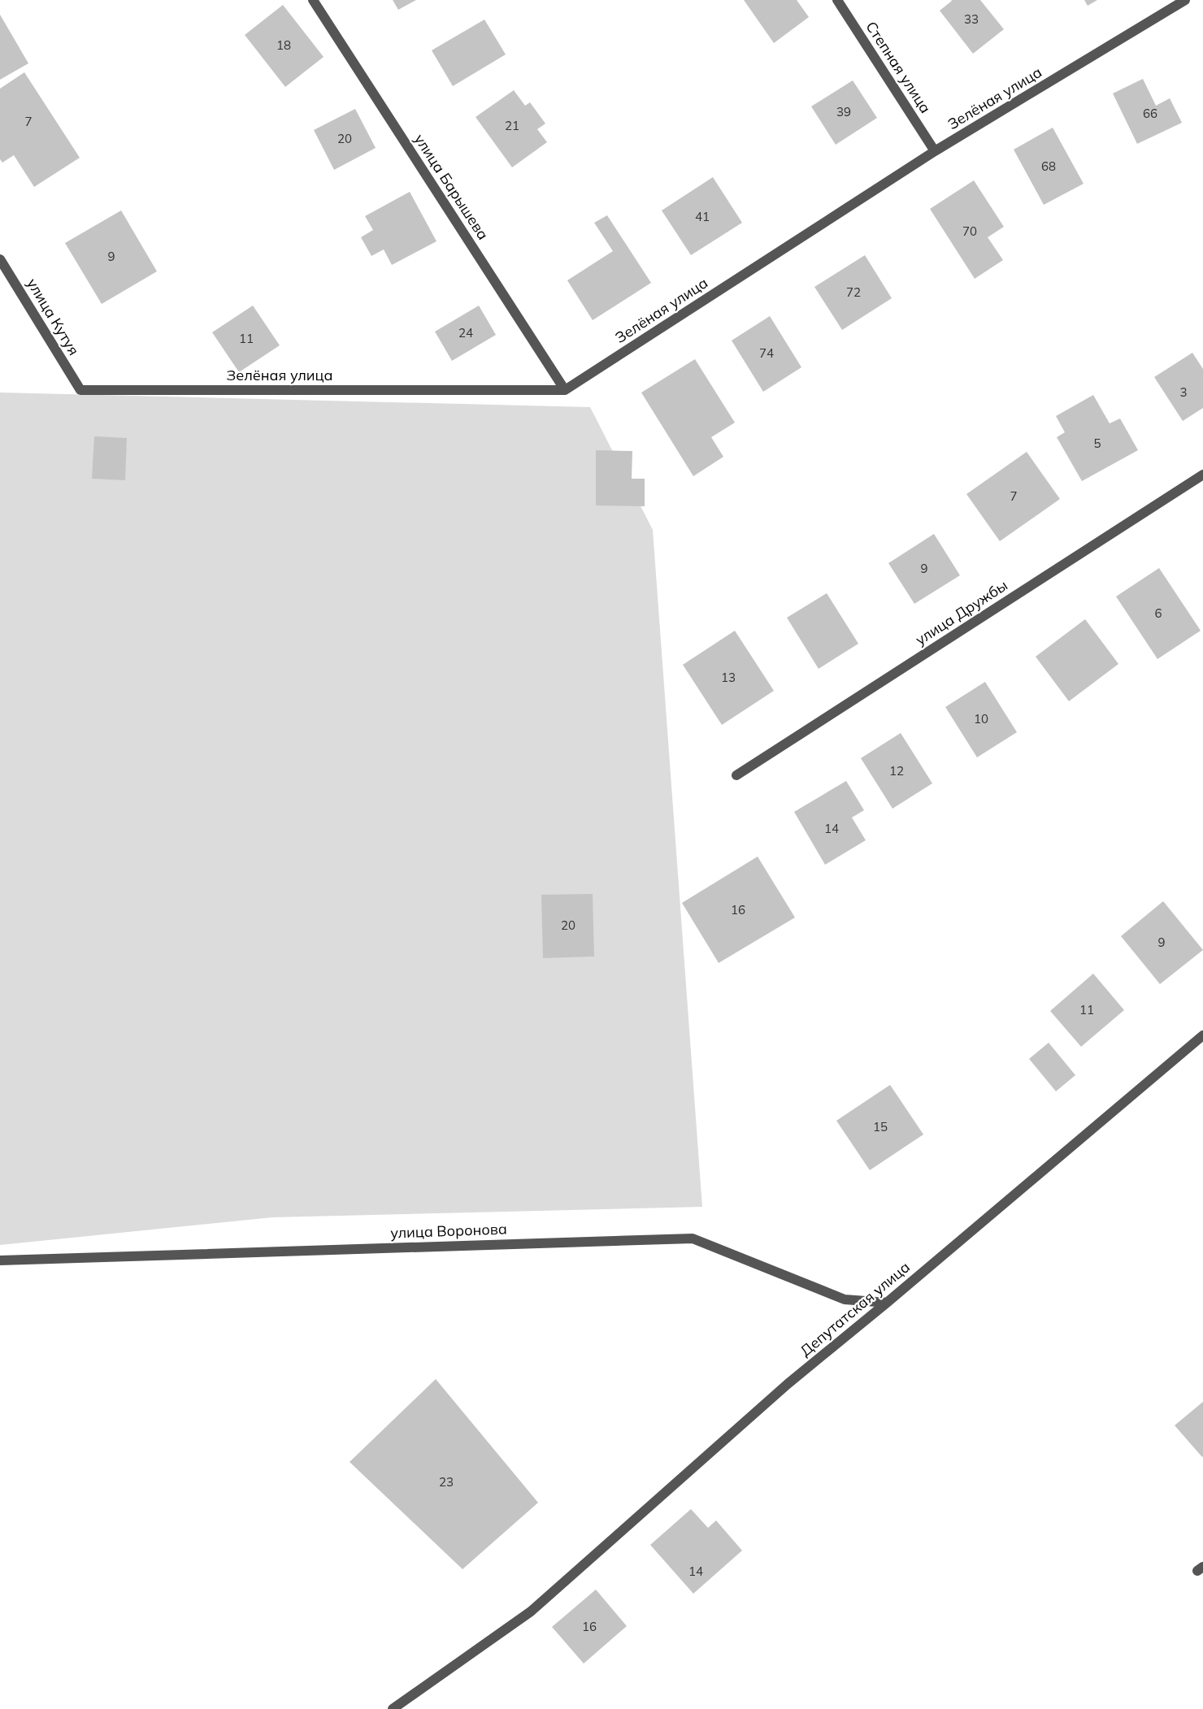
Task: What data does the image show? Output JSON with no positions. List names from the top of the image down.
{
  "streets": {
    "street": [
      "Степная улица",
      "Зелёная улица",
      "улица Барышева",
      "улица Кутуя",
      "улица Дружбы",
      "улица Воронова",
      "Депутатская улица"
    ]
  },
  "crossings": [
    ["Степная улица", "Зелёная улица"],
    ["Зелёная улица", "улица Барышева"],
    ["Зелёная улица", "улица Кутуя"],
    ["улица Воронова", "Депутатская улица"]
  ],
  "house_numbers": [
    "33",
    "18",
    "39",
    "66",
    "7",
    "21",
    "20",
    "68",
    "41",
    "70",
    "9",
    "72",
    "24",
    "11",
    "74",
    "3",
    "5",
    "7",
    "9",
    "6",
    "13",
    "10",
    "12",
    "14",
    "16",
    "20",
    "9",
    "11",
    "15",
    "23",
    "14",
    "16"
  ]
}
